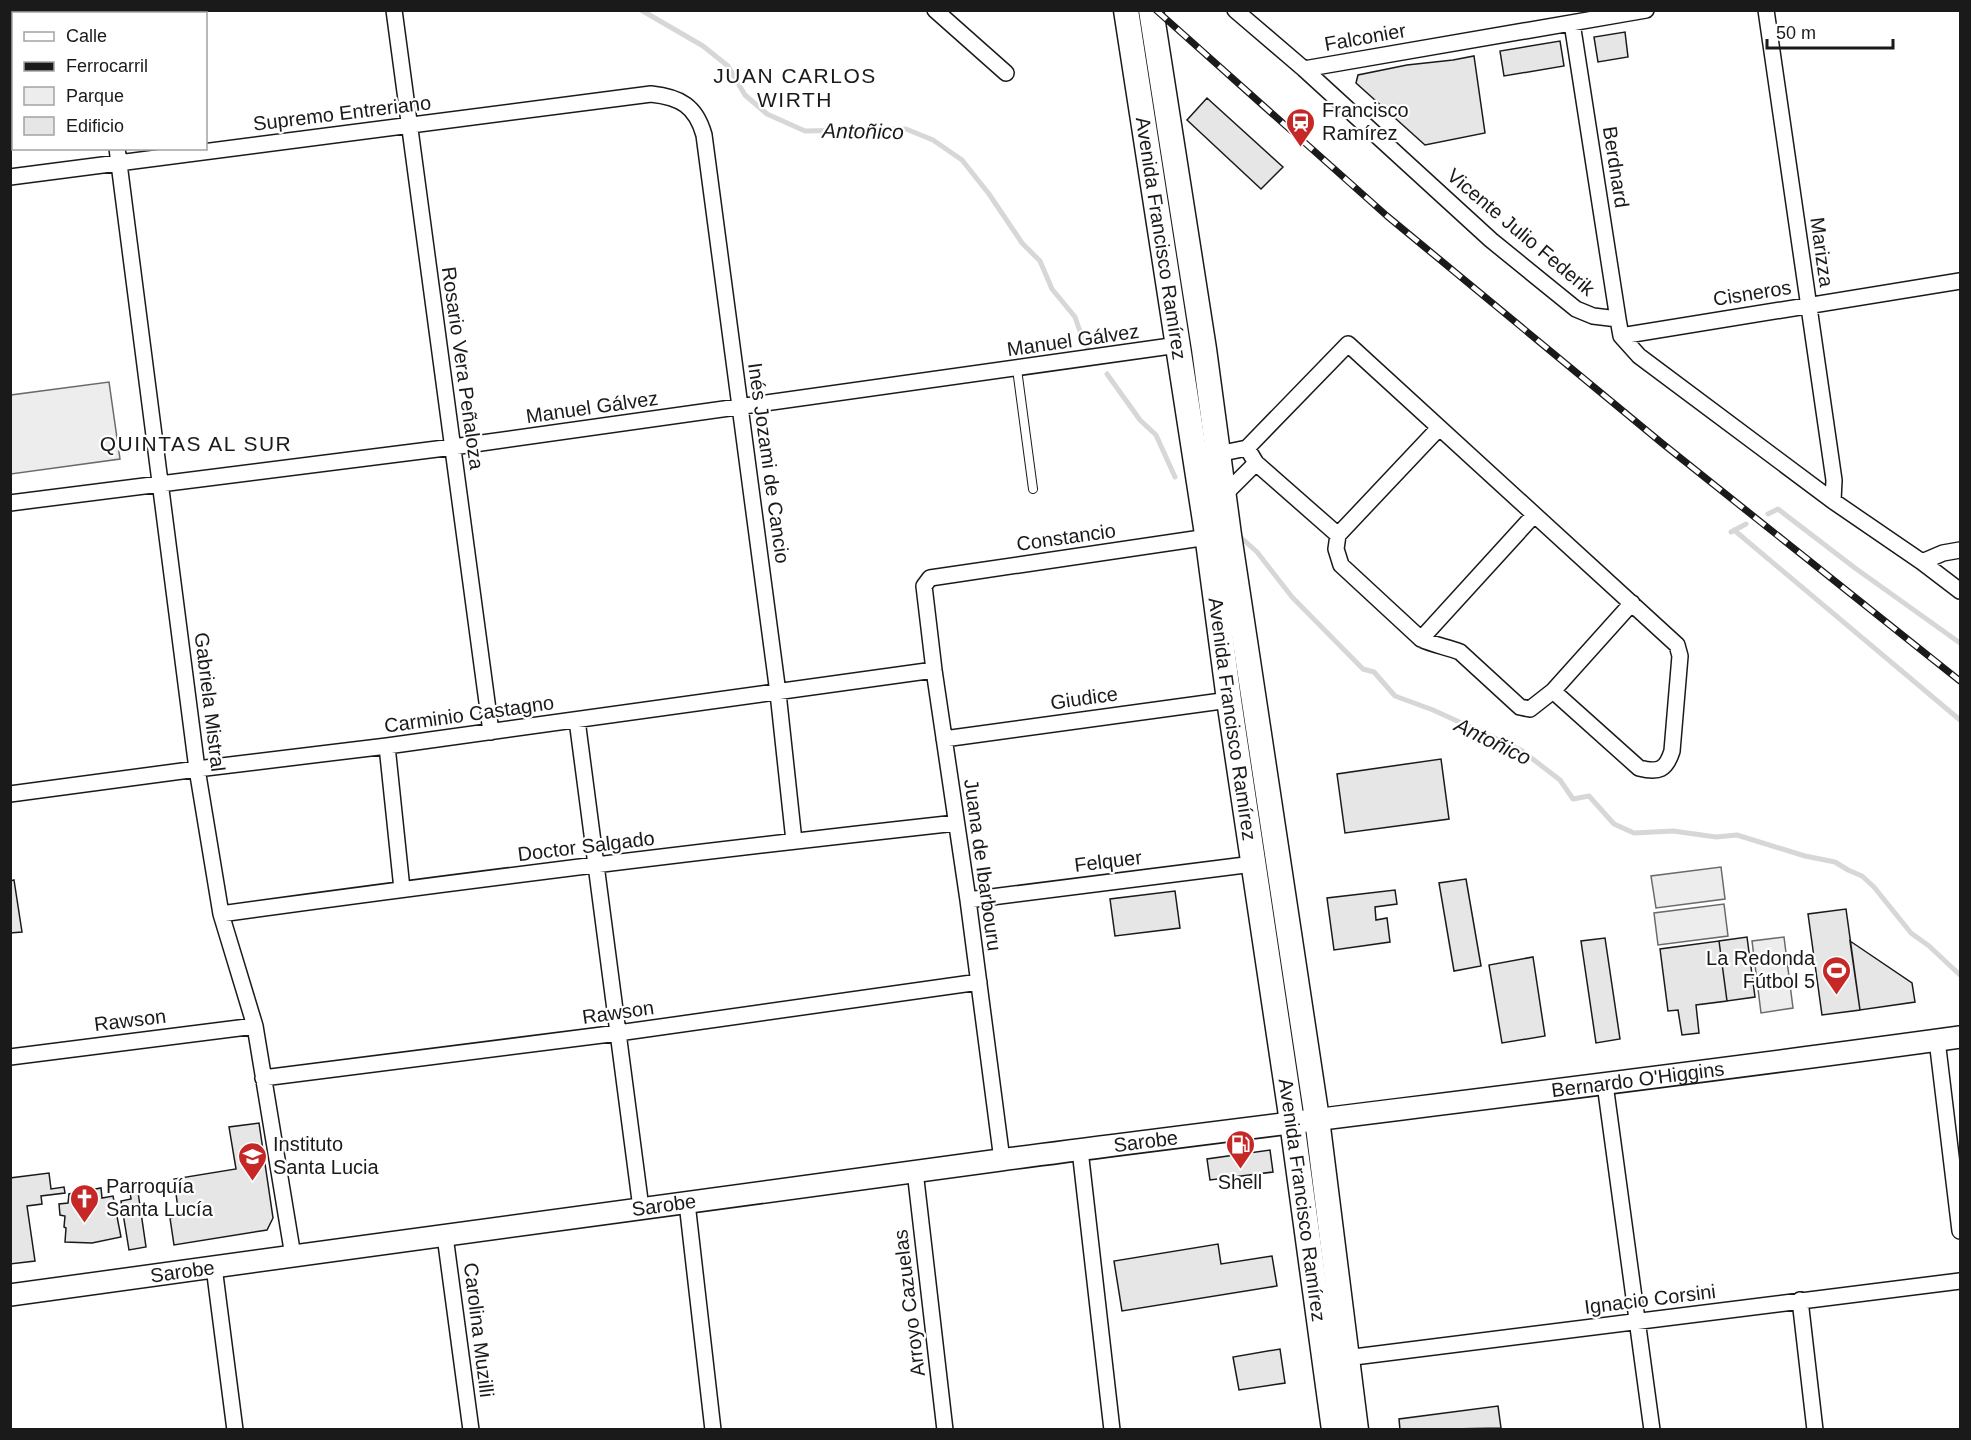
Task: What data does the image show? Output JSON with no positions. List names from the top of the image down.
{
  "streets": {
    "main road": ["Avenida Francisco Ramírez"],
    "street": [
      "Falconier",
      "Supremo Entreriano",
      "Berdnard",
      "Vicente Julio Federik",
      "Marizza",
      "Cisneros",
      "Manuel Gálvez",
      "Rosario Vera Peñaloza",
      "Inés Jozami de Cancio",
      "Constancio",
      "Giudice",
      "Gabriela Mistral",
      "Carminio Castagno",
      "Doctor Salgado",
      "Felquer",
      "Juana de Ibarbouru",
      "Rawson",
      "Bernardo O'Higgins",
      "Sarobe",
      "Ignacio Corsini",
      "Arroyo Cazuelas",
      "Carolina Muzilli"
    ]
  },
  "crossings": [
    ["Falconier", "Berdnard"],
    ["Falconier", "Vicente Julio Federik"],
    ["Supremo Entreriano", "Rosario Vera Peñaloza"],
    ["Supremo Entreriano", "Inés Jozami de Cancio"],
    ["Supremo Entreriano", "Gabriela Mistral"],
    ["Berdnard", "Vicente Julio Federik"],
    ["Avenida Francisco Ramírez", "Manuel Gálvez"],
    ["Avenida Francisco Ramírez", "Constancio"],
    ["Avenida Francisco Ramírez", "Giudice"],
    ["Avenida Francisco Ramírez", "Felquer"],
    ["Avenida Francisco Ramírez", "Bernardo O'Higgins"],
    ["Avenida Francisco Ramírez", "Sarobe"],
    ["Avenida Francisco Ramírez", "Ignacio Corsini"],
    ["Marizza", "Cisneros"],
    ["Manuel Gálvez", "Rosario Vera Peñaloza"],
    ["Manuel Gálvez", "Inés Jozami de Cancio"],
    ["Manuel Gálvez", "Gabriela Mistral"],
    ["Rosario Vera Peñaloza", "Carminio Castagno"],
    ["Inés Jozami de Cancio", "Carminio Castagno"],
    ["Inés Jozami de Cancio", "Doctor Salgado"],
    ["Constancio", "Juana de Ibarbouru"],
    ["Giudice", "Juana de Ibarbouru"],
    ["Gabriela Mistral", "Carminio Castagno"],
    ["Gabriela Mistral", "Doctor Salgado"],
    ["Gabriela Mistral", "Rawson"],
    ["Gabriela Mistral", "Sarobe"],
    ["Carminio Castagno", "Juana de Ibarbouru"],
    ["Doctor Salgado", "Juana de Ibarbouru"],
    ["Felquer", "Juana de Ibarbouru"],
    ["Juana de Ibarbouru", "Rawson"],
    ["Juana de Ibarbouru", "Sarobe"],
    ["Bernardo O'Higgins", "Sarobe"],
    ["Sarobe", "Arroyo Cazuelas"],
    ["Sarobe", "Carolina Muzilli"]
  ],
  "districts": ["JUAN CARLOS WIRTH", "QUINTAS AL SUR"],
  "water": ["Antoñico"],
  "places": {
    "station": ["Francisco Ramírez"],
    "sports": ["La Redonda Fútbol 5"],
    "fuel station": ["Shell"],
    "school or university": ["Instituto Santa Lucia"],
    "church": ["Parroquía Santa Lucía"]
  },
  "legend": [
    "Calle",
    "Ferrocarril",
    "Parque",
    "Edificio"
  ],
  "scale_bar": "50 m"
}
